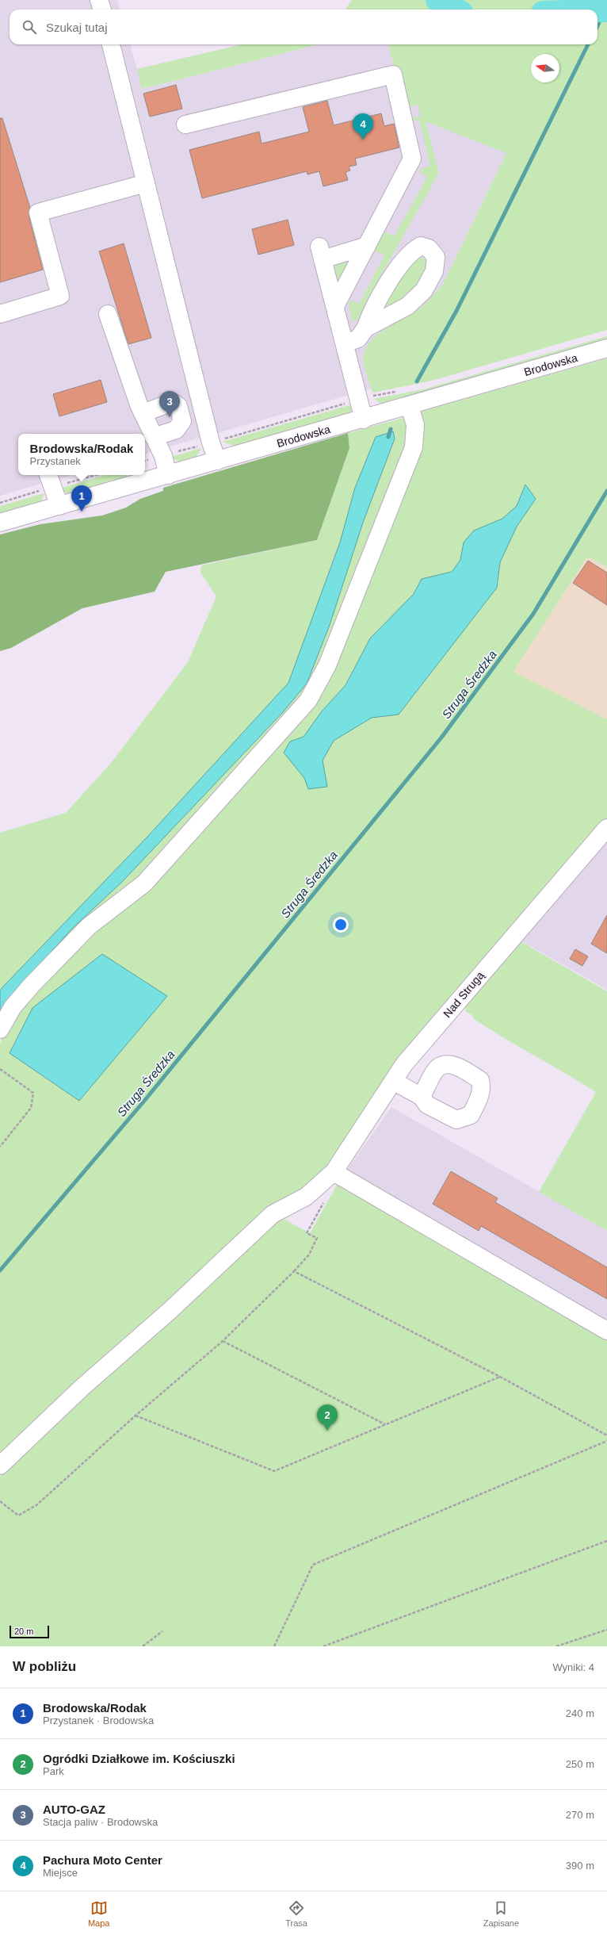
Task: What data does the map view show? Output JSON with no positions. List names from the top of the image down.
{
  "streets": {
    "street": ["Brodowska", "Nad Strugą"]
  },
  "water": ["Struga Średzka"],
  "scale_bar": "20 m",
  "north": "left",
  "page": {
    "search": "Szukaj tutaj",
    "pins": [
      "4",
      "3",
      "1",
      "2"
    ],
    "popup": ["Brodowska/Rodak", "Przystanek"],
    "scale": "20 m",
    "heading": ["W pobliżu", "Wyniki: 4"],
    "list": [
      {
        "mark": "1",
        "name": "Brodowska/Rodak",
        "note": "Przystanek · Brodowska",
        "value": "240 m"
      },
      {
        "mark": "2",
        "name": "Ogródki Działkowe im. Kościuszki",
        "note": "Park",
        "value": "250 m"
      },
      {
        "mark": "3",
        "name": "AUTO-GAZ",
        "note": "Stacja paliw · Brodowska",
        "value": "270 m"
      },
      {
        "mark": "4",
        "name": "Pachura Moto Center",
        "note": "Miejsce",
        "value": "390 m"
      }
    ],
    "nav": ["Mapa", "Trasa", "Zapisane"]
  }
}
